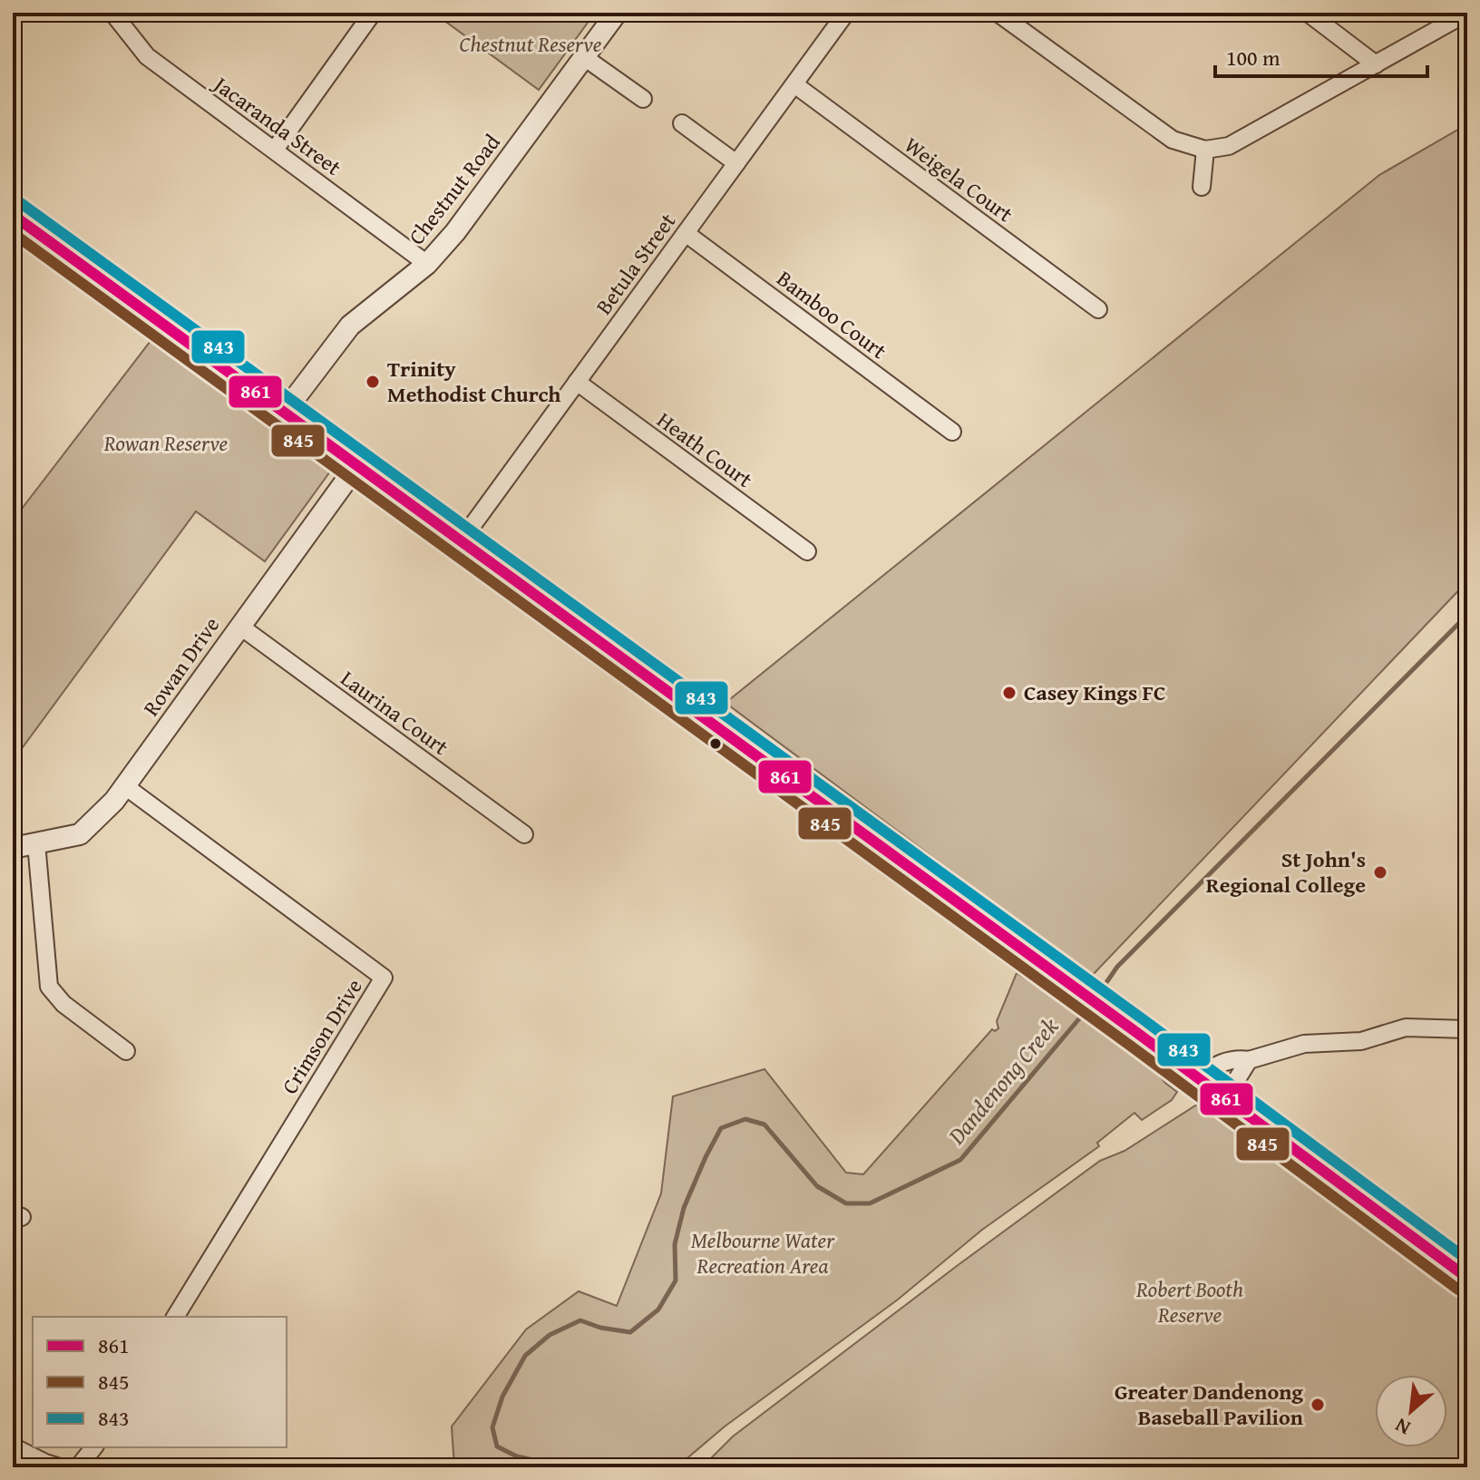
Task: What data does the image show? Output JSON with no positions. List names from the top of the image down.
{
  "streets": {
    "street": [
      "Jacaranda Street",
      "Weigela Court",
      "Chestnut Road",
      "Betula Street",
      "Bamboo Court",
      "Heath Court",
      "Rowan Drive",
      "Laurina Court",
      "Crimson Drive"
    ]
  },
  "crossings": [
    ["Jacaranda Street", "Chestnut Road"],
    ["Weigela Court", "Betula Street"],
    ["Betula Street", "Bamboo Court"],
    ["Betula Street", "Heath Court"],
    ["Rowan Drive", "Laurina Court"],
    ["Rowan Drive", "Crimson Drive"]
  ],
  "water": ["Dandenong Creek"],
  "parks": [
    "Chestnut Reserve",
    "Rowan Reserve",
    "Melbourne Water Recreation Area",
    "Robert Booth Reserve"
  ],
  "places": [
    "Trinity Methodist Church",
    "Casey Kings FC",
    "St John's Regional College",
    "Greater Dandenong Baseball Pavilion"
  ],
  "lines": ["transit line 843", "transit line 861", "transit line 845"],
  "legend": ["861", "845", "843"],
  "scale_bar": "100 m",
  "north": "bottom left"
}
